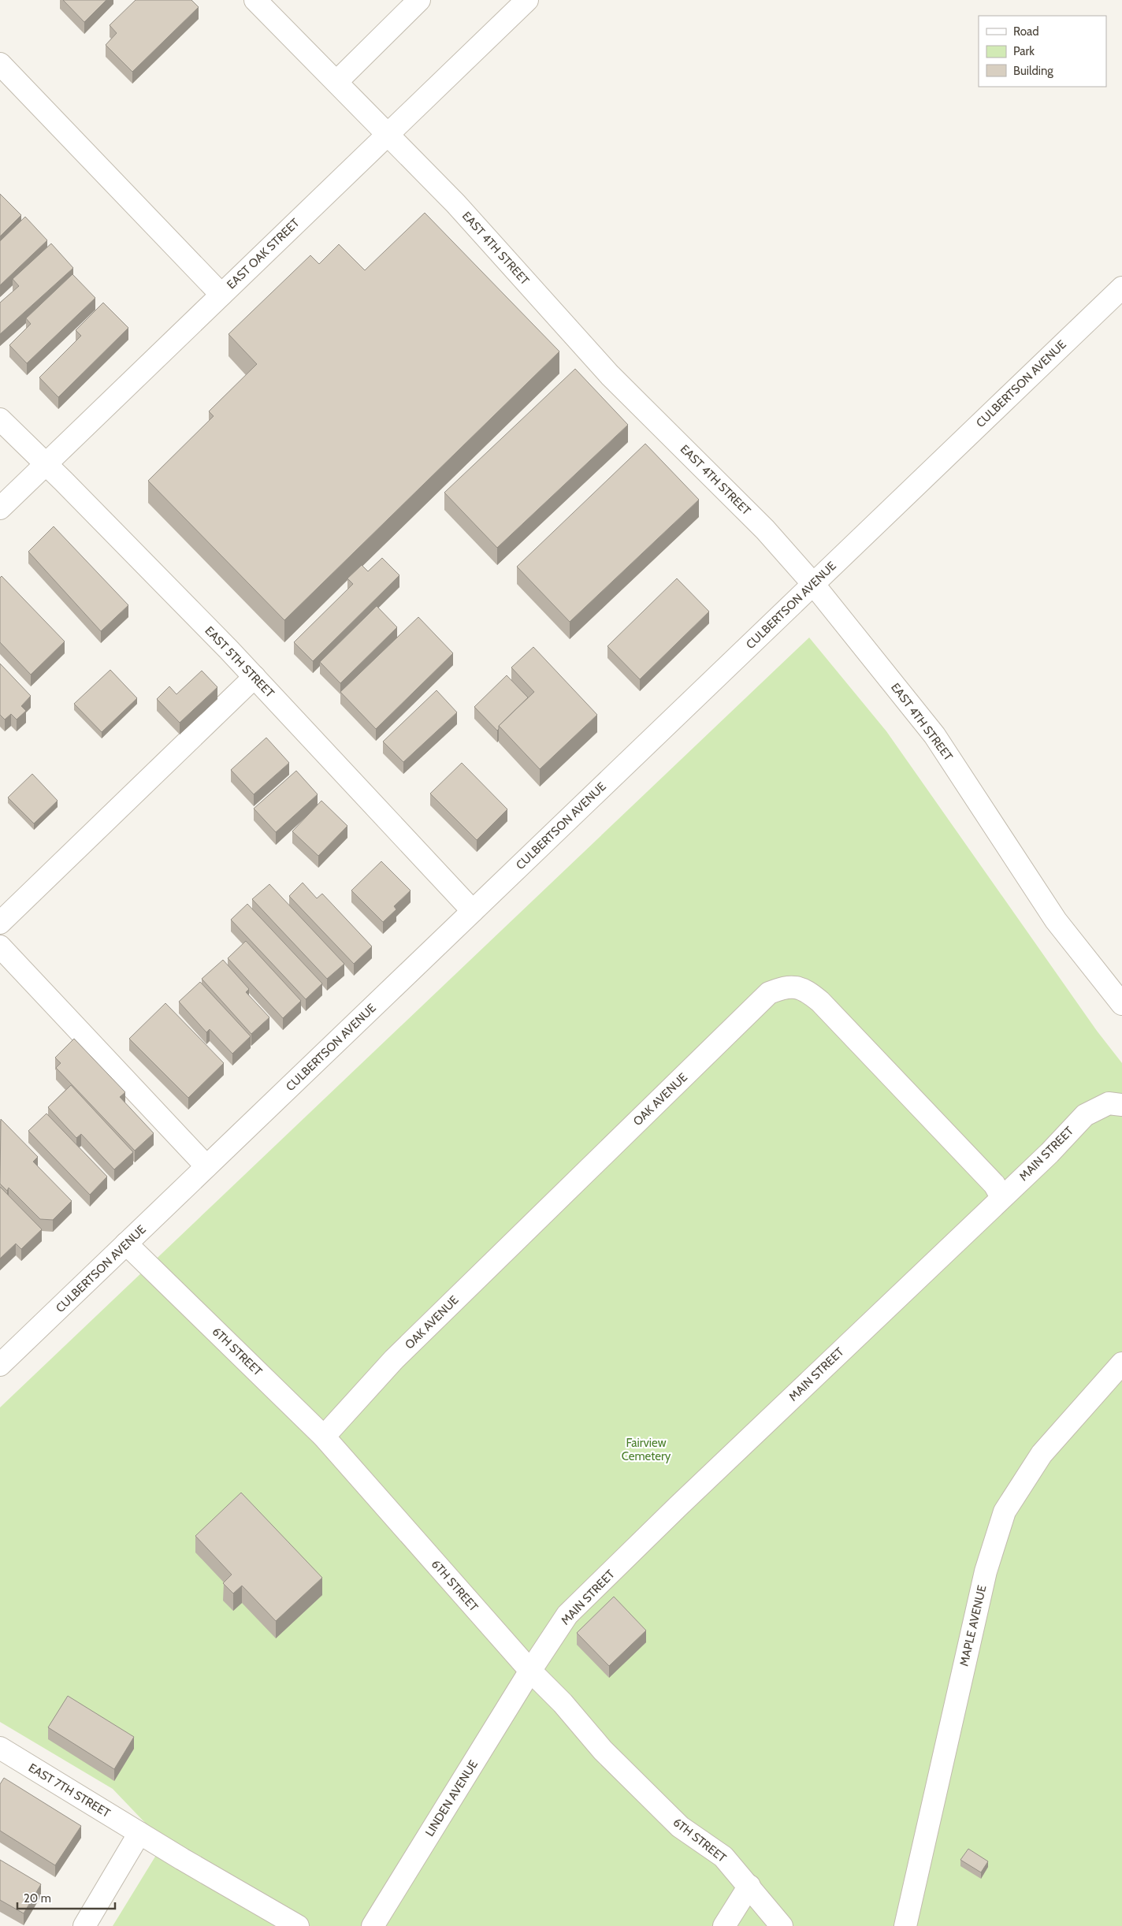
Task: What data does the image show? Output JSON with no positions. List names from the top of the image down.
{
  "streets": {
    "street": [
      "EAST 4TH STREET",
      "EAST OAK STREET",
      "CULBERTSON AVENUE",
      "EAST 5TH STREET",
      "OAK AVENUE",
      "MAIN STREET",
      "6TH STREET",
      "MAPLE AVENUE",
      "EAST 7TH STREET",
      "LINDEN AVENUE"
    ]
  },
  "crossings": [
    ["EAST 4TH STREET", "EAST OAK STREET"],
    ["EAST 4TH STREET", "CULBERTSON AVENUE"],
    ["EAST OAK STREET", "EAST 5TH STREET"],
    ["CULBERTSON AVENUE", "EAST 5TH STREET"],
    ["CULBERTSON AVENUE", "6TH STREET"],
    ["OAK AVENUE", "MAIN STREET"],
    ["OAK AVENUE", "6TH STREET"],
    ["MAIN STREET", "6TH STREET"],
    ["MAIN STREET", "LINDEN AVENUE"],
    ["6TH STREET", "LINDEN AVENUE"]
  ],
  "parks": ["Fairview Cemetery"],
  "legend": ["Road", "Park", "Building"],
  "scale_bar": "20 m"
}
